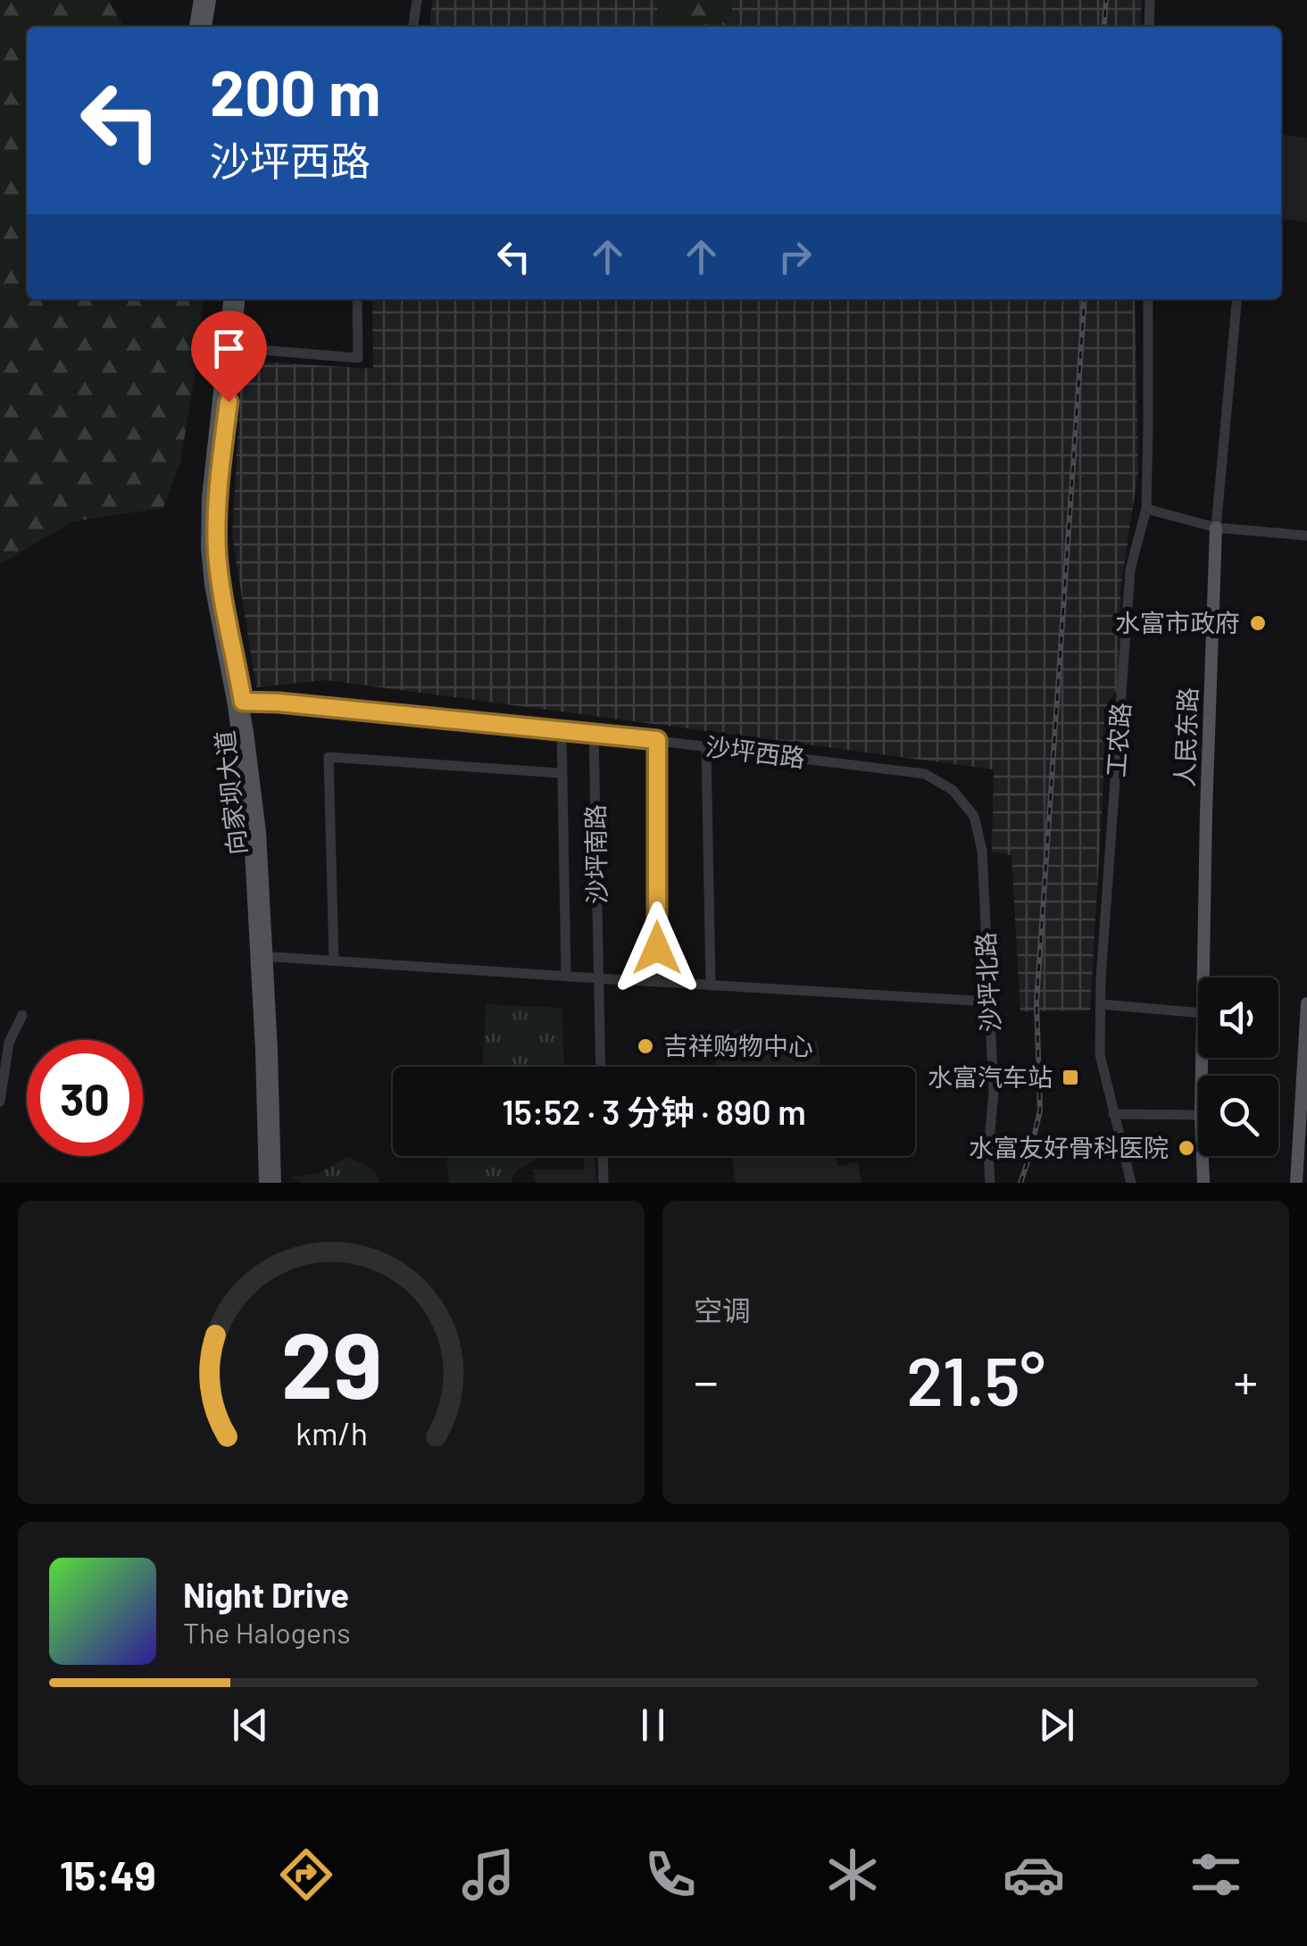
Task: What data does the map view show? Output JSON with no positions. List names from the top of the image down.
{
  "streets": {
    "main road": ["人民东路", "向家坝大道"],
    "street": [
      "工农路",
      "沙坪西路",
      "沙坪南路",
      "沙坪北路"
    ]
  },
  "crossings": [
    ["沙坪西路", "向家坝大道"],
    ["沙坪西路", "沙坪南路"],
    ["沙坪西路", "沙坪北路"]
  ],
  "places": {
    "other": ["水富市政府", "吉祥购物中心", "水富友好骨科医院"],
    "transit": ["水富汽车站"]
  },
  "page": {
    "turn": ["200 m", "沙坪西路"],
    "limit": "30",
    "trip": "15:52 · 3 分钟 · 890 m",
    "tile": "空调",
    "heat": ["−", "21.5°", "+"],
    "song": ["Night Drive", "The Halogens"],
    "tabs": "15:49",
    "gauge": ["29", "km/h"]
  }
}
